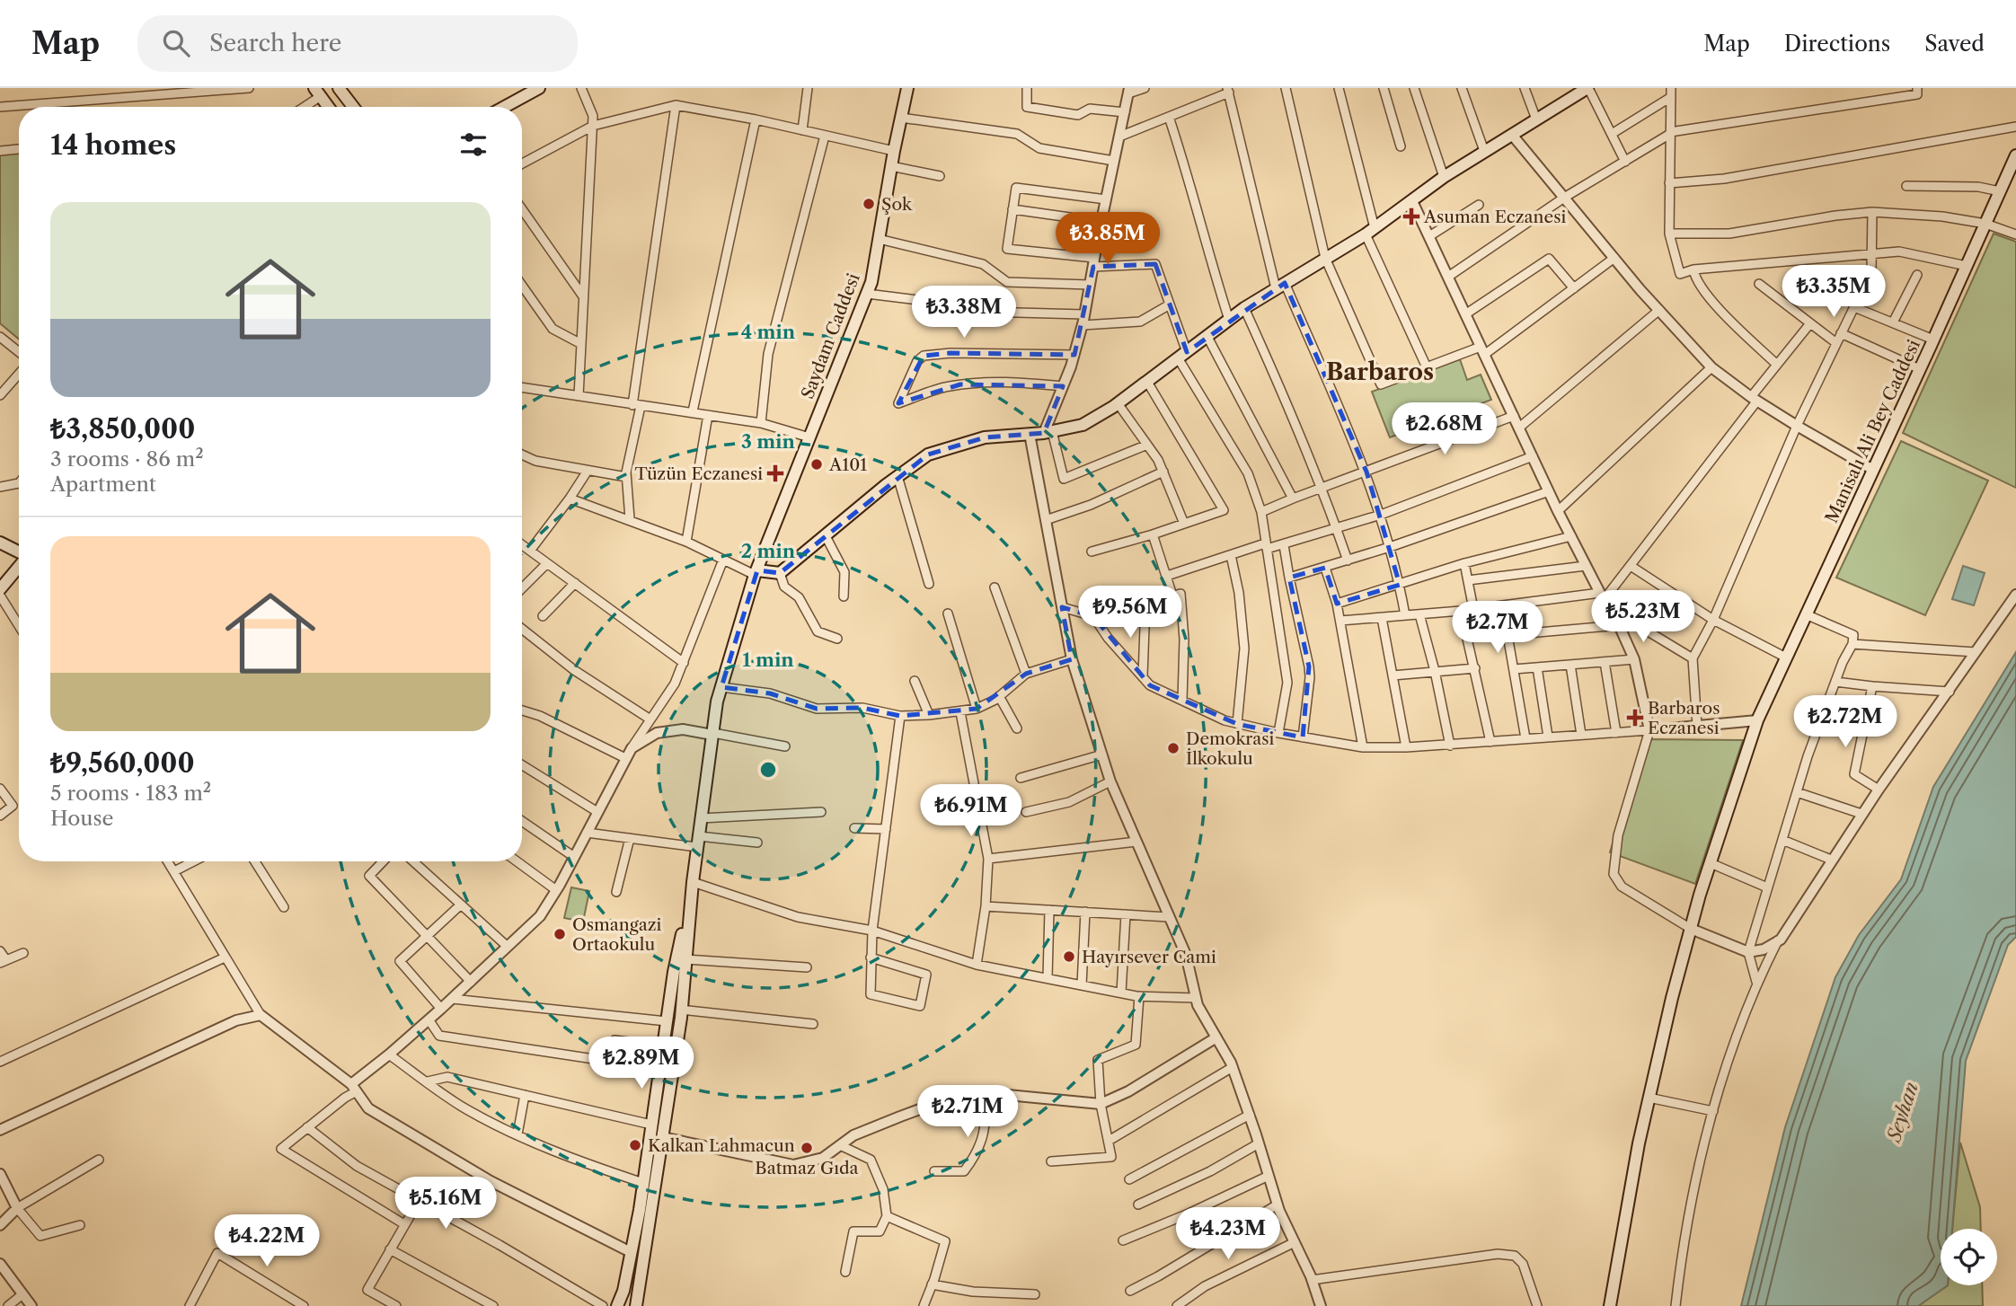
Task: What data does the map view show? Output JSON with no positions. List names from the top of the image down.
{
  "streets": {
    "main road": ["Saydam Caddesi", "Manisalı Ali Bey Caddesi"]
  },
  "districts": ["Barbaros"],
  "water": ["Seyhan"],
  "places": {
    "other": [
      "Şok",
      "A101",
      "Demokrasi İlkokulu",
      "Osmangazi Ortaokulu",
      "Hayırsever Cami",
      "Kalkan Lahmacun",
      "Batmaz Gıda"
    ],
    "health": ["Asuman Eczanesi", "Tüzün Eczanesi", "Barbaros Eczanesi"]
  },
  "page": {
    "header": "Map",
    "search": "Search here",
    "nav": ["Map", "Directions", "Saved"],
    "heading": "14 homes",
    "list": [
      {
        "name": "₺3,850,000",
        "note": "3 rooms · 86 m² · Apartment"
      },
      {
        "name": "₺9,560,000",
        "note": "5 rooms · 183 m² · House"
      }
    ],
    "price": [
      "₺3.85M",
      "₺3.35M",
      "₺3.38M",
      "₺2.68M",
      "₺9.56M",
      "₺5.23M",
      "₺2.7M",
      "₺2.72M",
      "₺6.91M",
      "₺2.89M",
      "₺2.71M",
      "₺5.16M",
      "₺4.23M",
      "₺4.22M"
    ]
  },
  "rings": [
    "4 min",
    "3 min",
    "2 min",
    "1 min"
  ]
}
